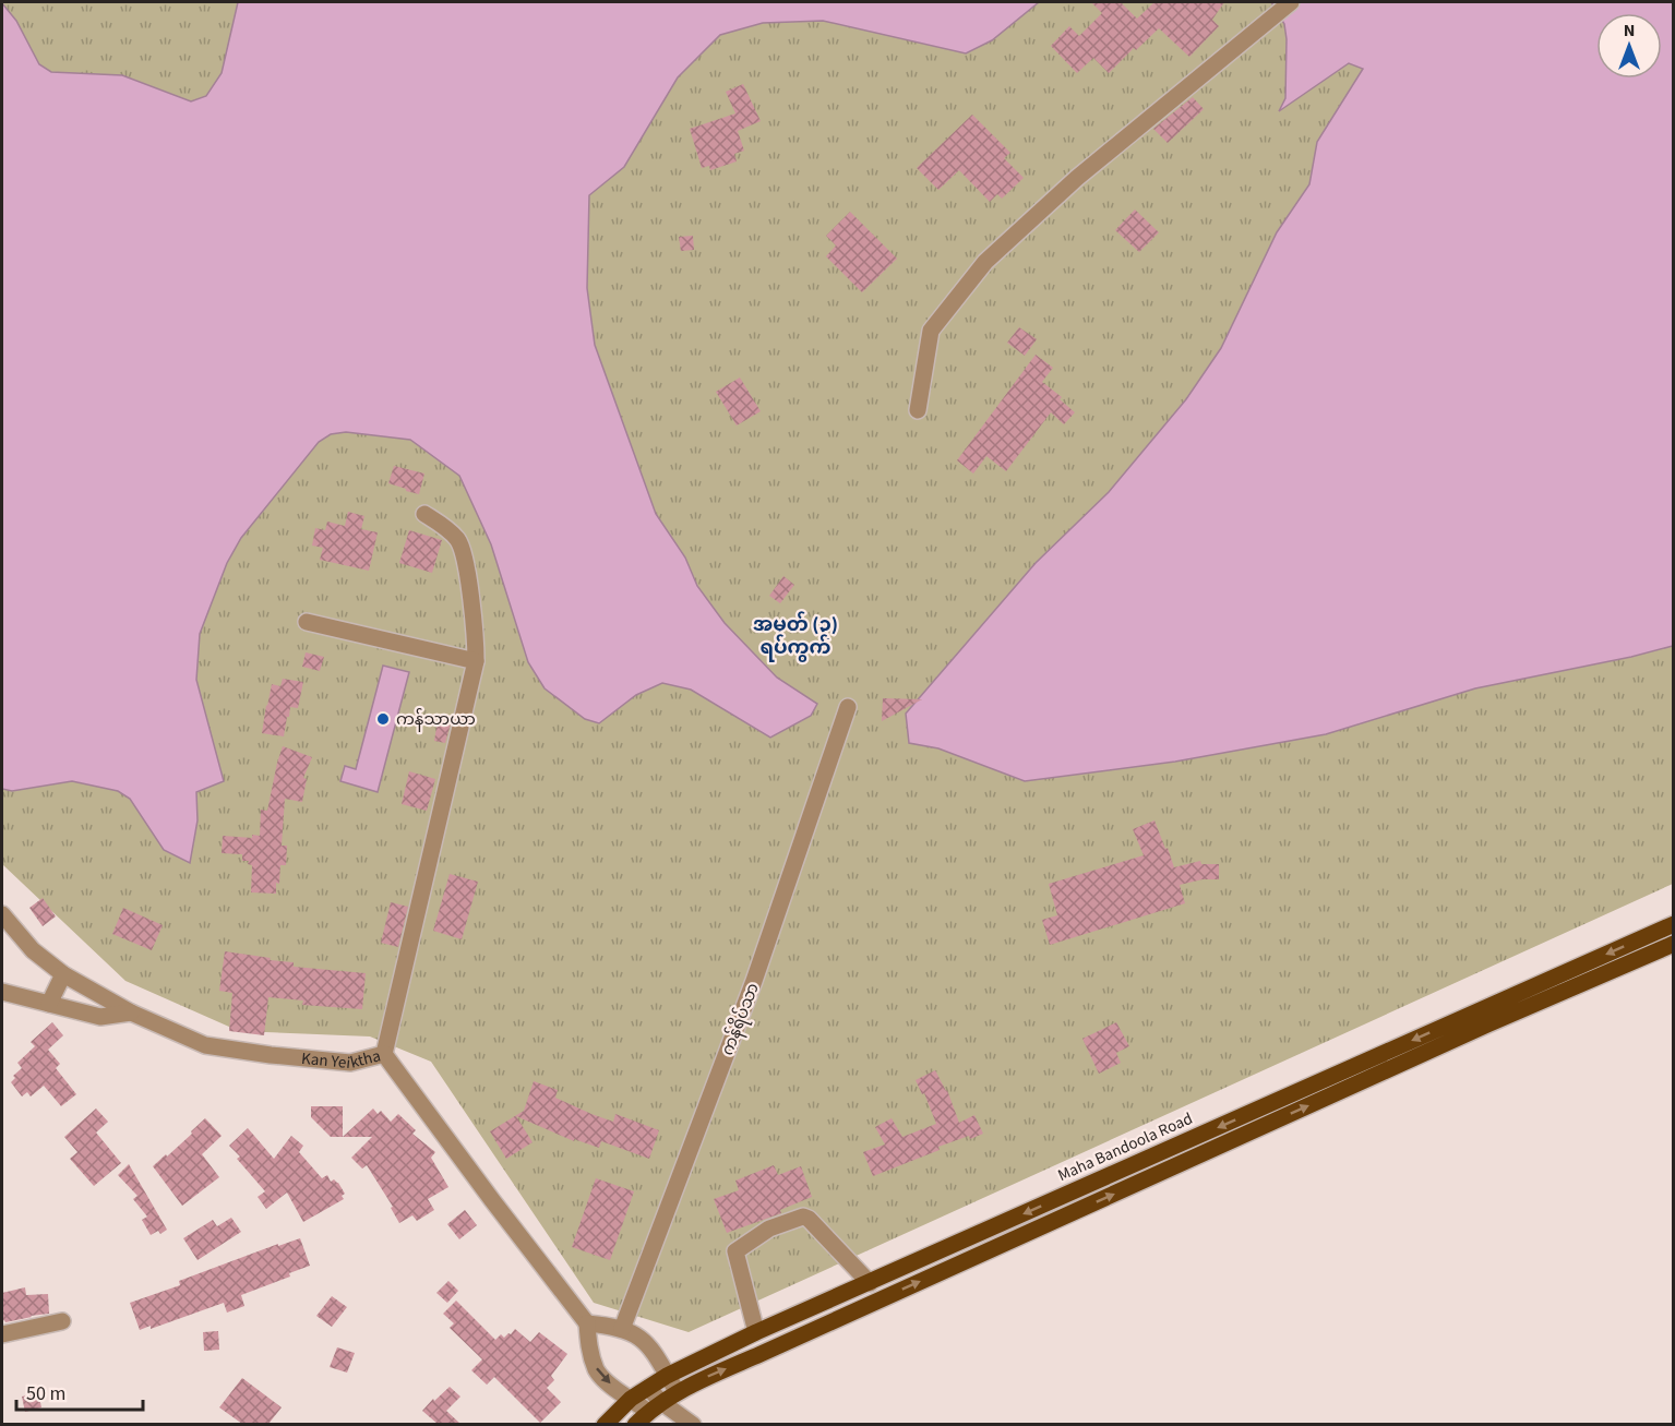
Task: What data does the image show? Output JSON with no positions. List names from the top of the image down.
{
  "streets": {
    "main road": ["Maha Bandoola Road"],
    "street": ["ကန်ရိပ်သာ", "Kan Yeiktha"]
  },
  "districts": ["အမှတ် (၃) ရပ်ကွက်"],
  "places": ["ကန်သာယာ"],
  "scale_bar": "50 m",
  "north": "top"
}
